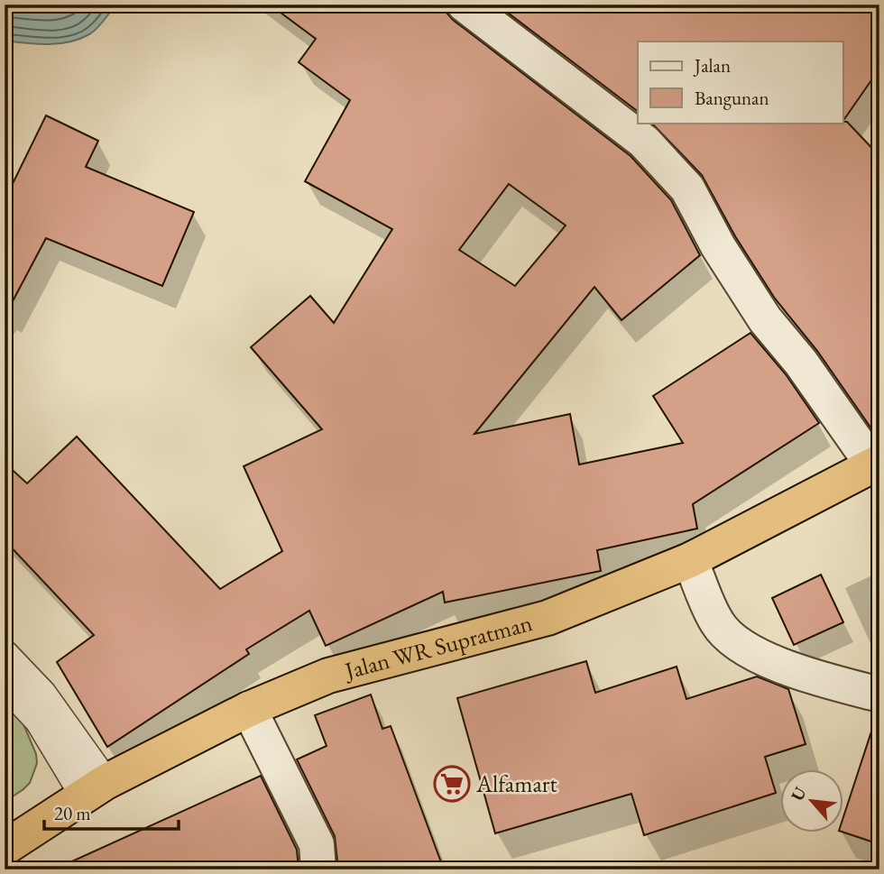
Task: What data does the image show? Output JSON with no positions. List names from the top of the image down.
{
  "streets": {
    "highway": ["Jalan WR Supratman"]
  },
  "places": {
    "supermarket": ["Alfamart"]
  },
  "legend": ["Jalan", "Bangunan"],
  "scale_bar": "20 m",
  "north": "top left"
}
